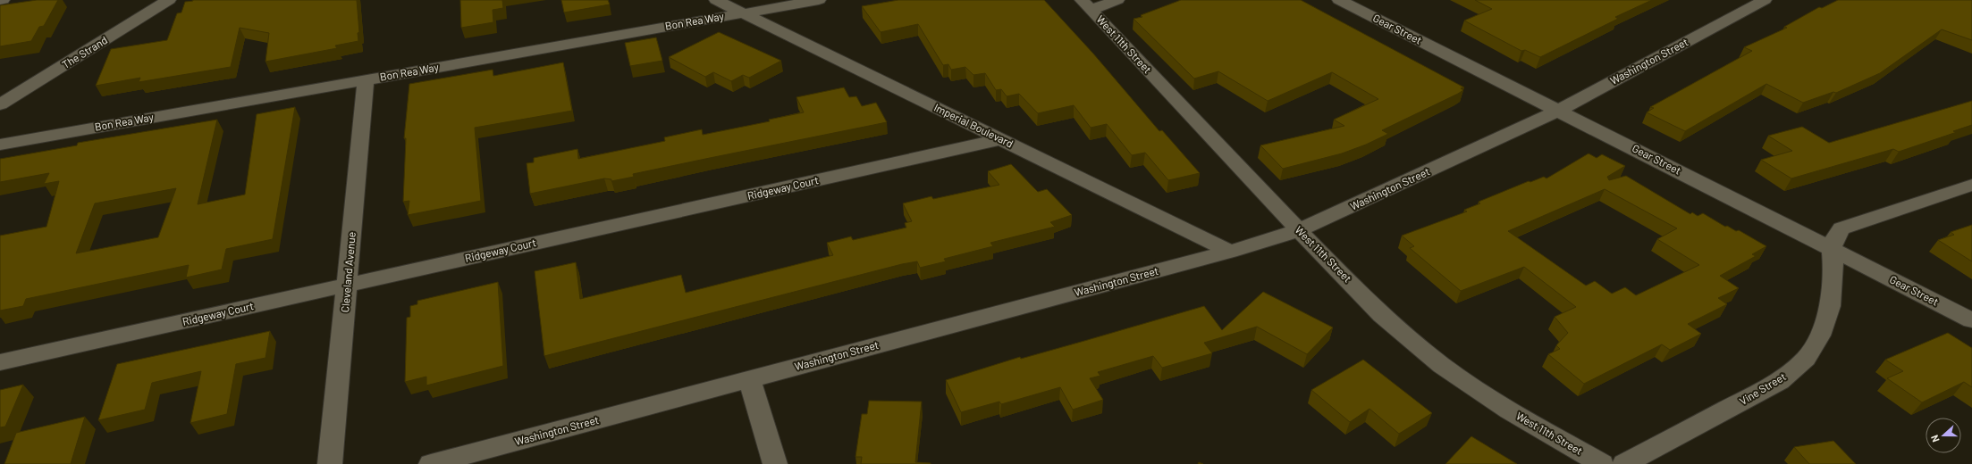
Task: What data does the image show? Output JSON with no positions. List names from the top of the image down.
{
  "streets": {
    "street": [
      "Bon Rea Way",
      "Gear Street",
      "West 11th Street",
      "The Strand",
      "Washington Street",
      "Imperial Boulevard",
      "Ridgeway Court",
      "Cleveland Avenue",
      "Vine Street"
    ]
  },
  "crossings": [
    ["Bon Rea Way", "Imperial Boulevard"],
    ["Bon Rea Way", "Cleveland Avenue"],
    ["Gear Street", "Washington Street"],
    ["Gear Street", "Vine Street"],
    ["West 11th Street", "Washington Street"],
    ["Washington Street", "Imperial Boulevard"],
    ["Imperial Boulevard", "Ridgeway Court"],
    ["Ridgeway Court", "Cleveland Avenue"]
  ],
  "north": "left"
}
